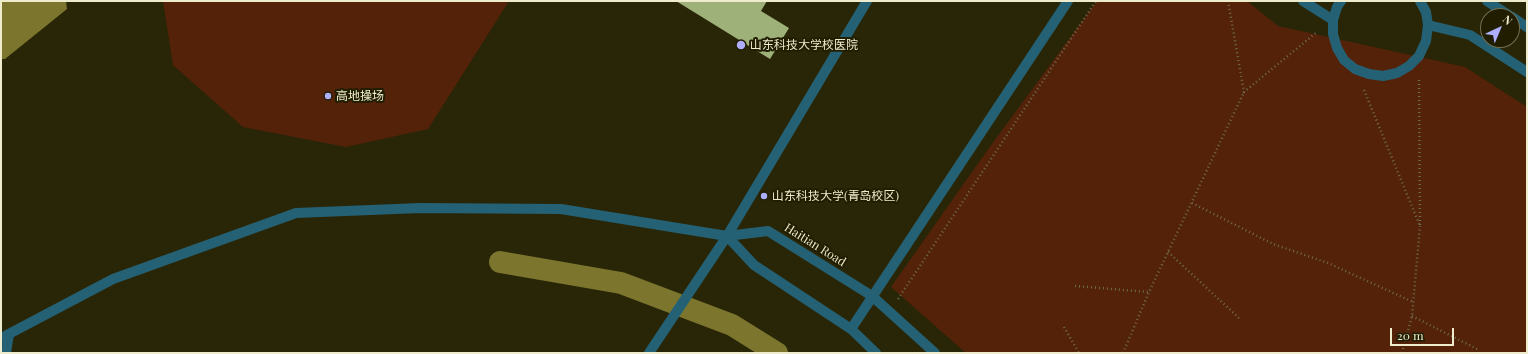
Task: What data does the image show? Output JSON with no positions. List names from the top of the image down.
{
  "streets": {
    "lane": ["Haitian Road"]
  },
  "places": ["山东科技大学校医院", "高地操场", "山东科技大学(青岛校区)"],
  "scale_bar": "20 m",
  "north": "top right"
}
